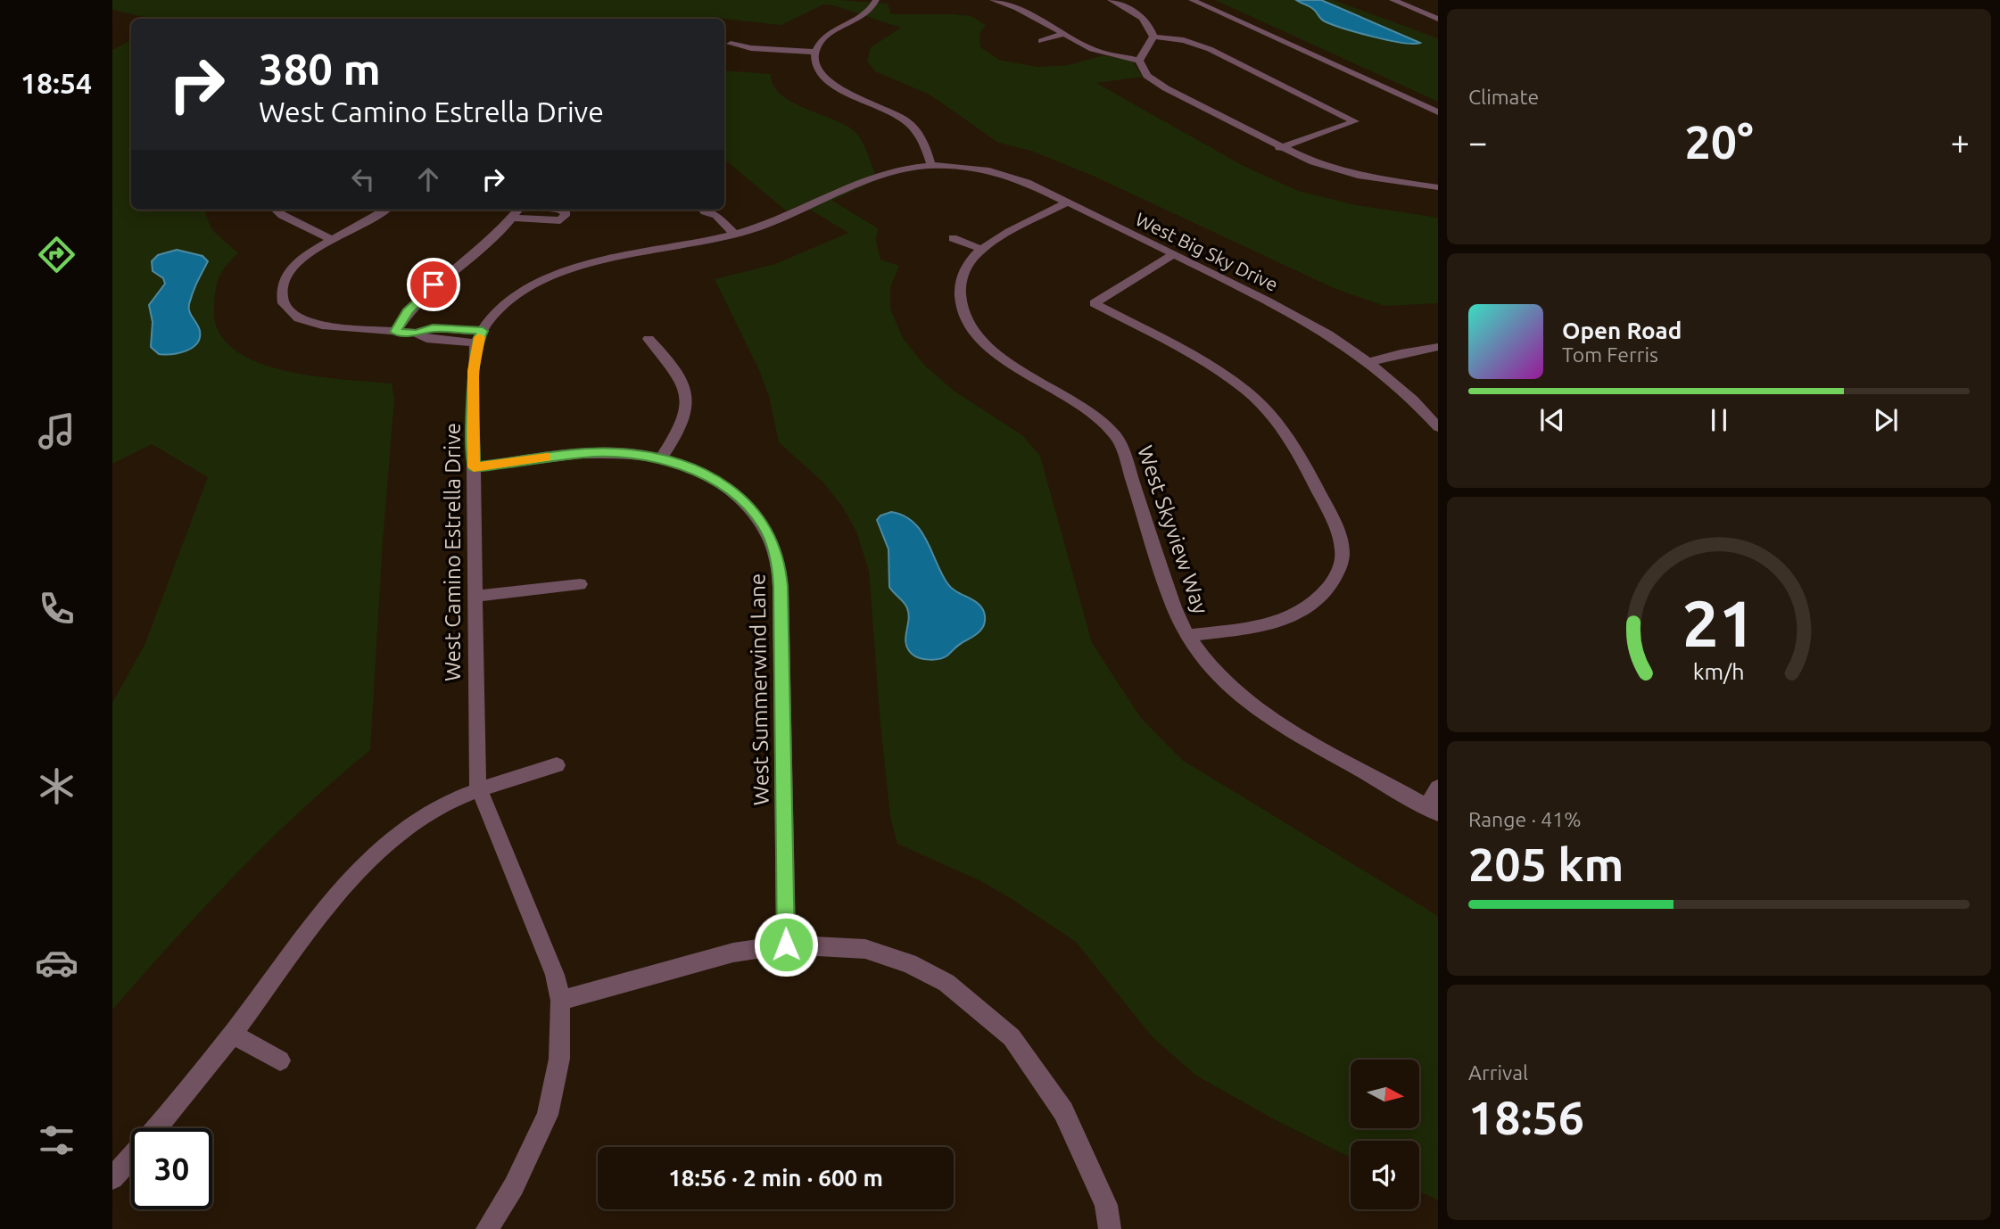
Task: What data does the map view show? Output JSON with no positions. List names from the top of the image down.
{
  "streets": {
    "street": [
      "West Big Sky Drive",
      "West Skyview Way",
      "West Camino Estrella Drive",
      "West Summerwind Lane"
    ]
  },
  "crossings": [
    ["West Big Sky Drive", "West Skyview Way"],
    ["West Camino Estrella Drive", "West Summerwind Lane"]
  ],
  "north": "right",
  "page": {
    "tabs": "18:54",
    "tile": [
      "Climate",
      ["Range · 41%", "205 km"],
      ["Arrival", "18:56"]
    ],
    "turn": ["380 m", "West Camino Estrella Drive"],
    "heat": ["−", "20°", "+"],
    "song": ["Open Road", "Tom Ferris"],
    "limit": "30",
    "trip": "18:56 · 2 min · 600 m",
    "gauge": ["21", "km/h"]
  }
}
